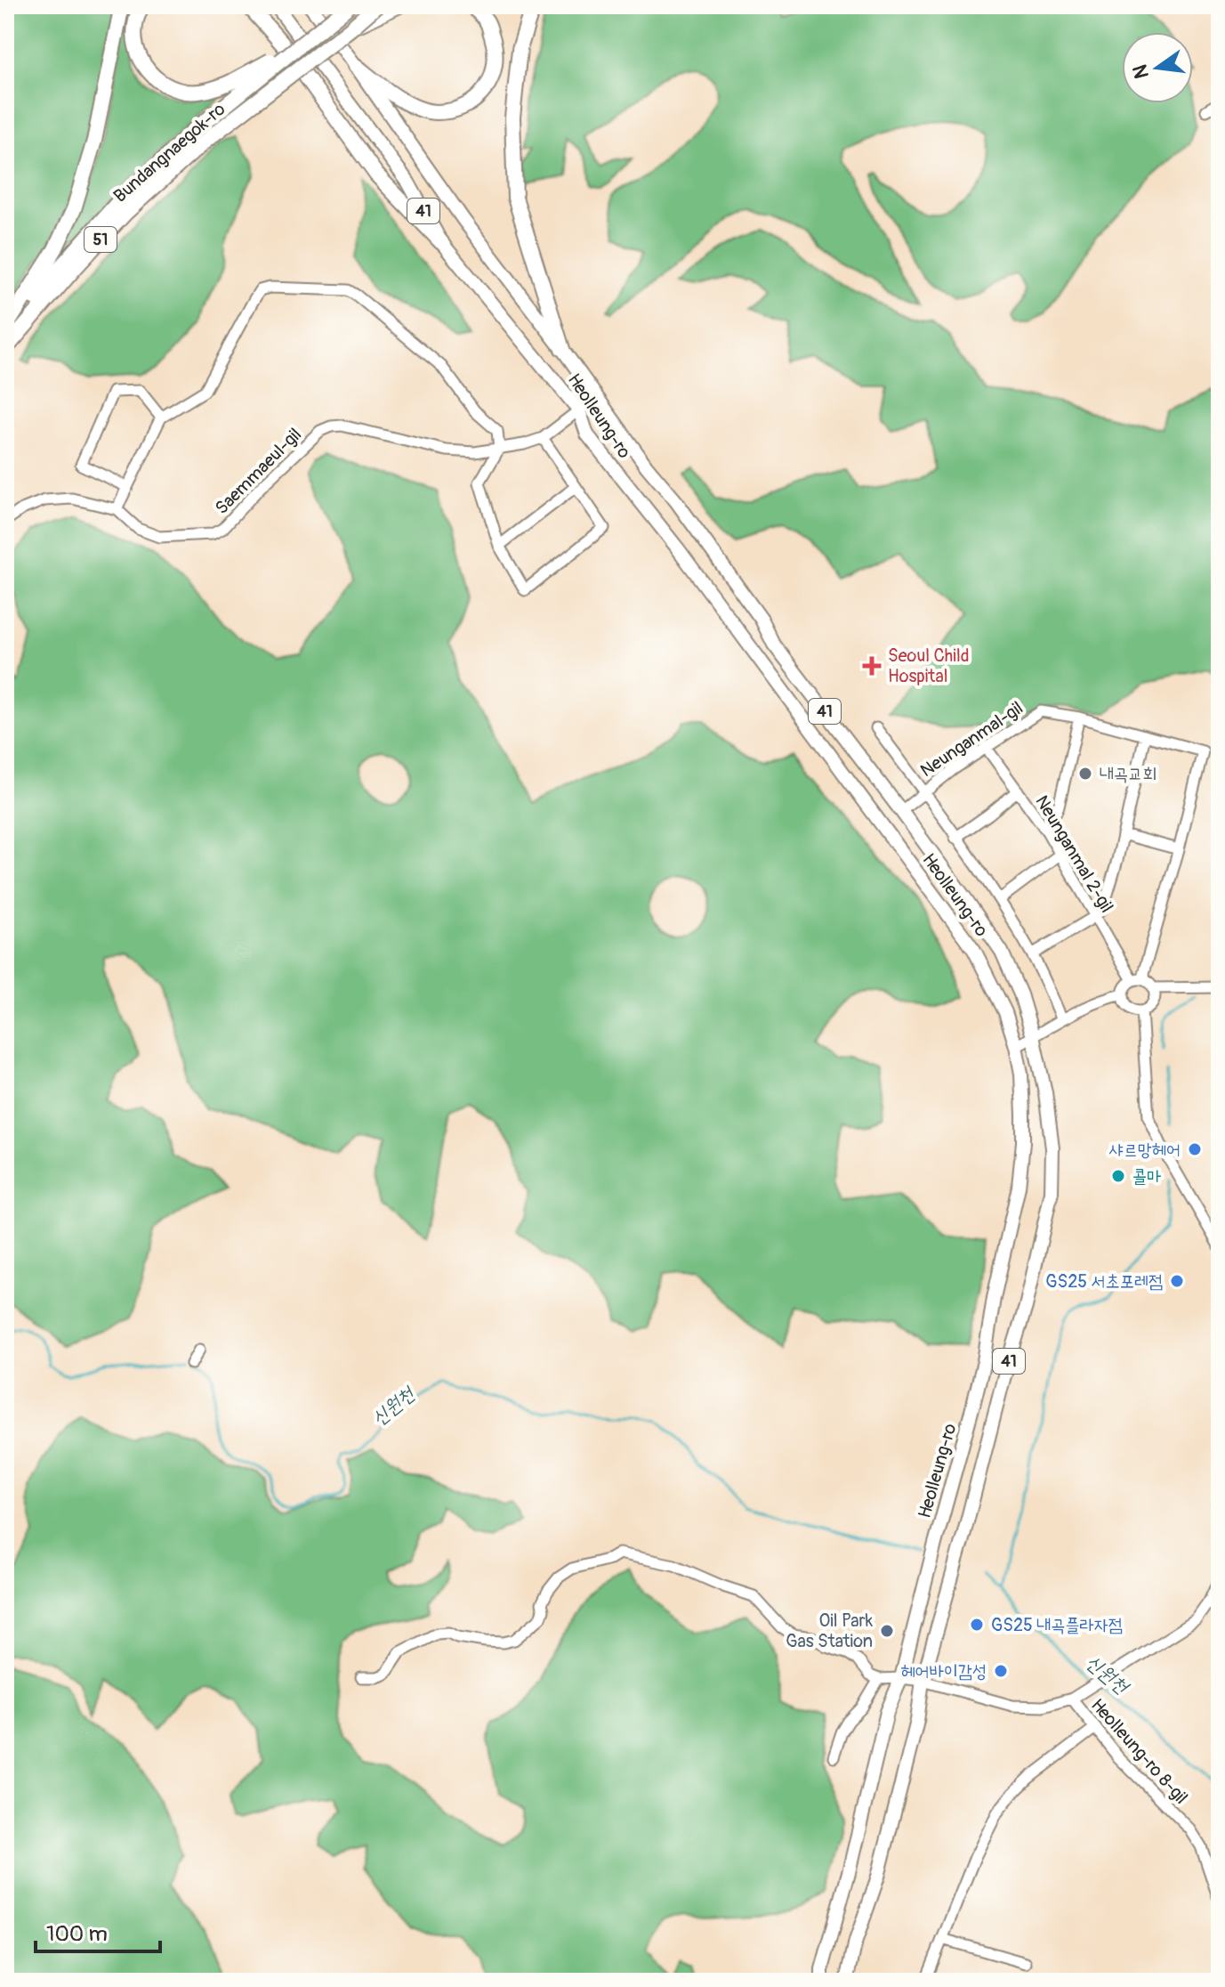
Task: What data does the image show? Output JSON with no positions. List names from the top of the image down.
{
  "streets": {
    "highway": ["Bundangnaegok-ro", "51"],
    "main road": ["41", "Heolleung-ro"],
    "street": [
      "Saemmaeul-gil",
      "Neunganmal-gil",
      "Neunganmal 2-gil",
      "Heolleung-ro 8-gil"
    ]
  },
  "crossings": [
    ["Heolleung-ro", "Saemmaeul-gil"],
    ["Heolleung-ro", "Neunganmal-gil"],
    ["Heolleung-ro", "Heolleung-ro 8-gil"],
    ["Neunganmal-gil", "Neunganmal 2-gil"]
  ],
  "water": ["신원천"],
  "places": {
    "health": ["Seoul Child Hospital"],
    "other": [
      "내곡교회",
      "샤르망헤어",
      "콜마",
      "GS25 서초포레점",
      "GS25 내곡플라자점",
      "Oil Park Gas Station",
      "헤어바이감성"
    ]
  },
  "scale_bar": "100 m",
  "north": "left"
}
